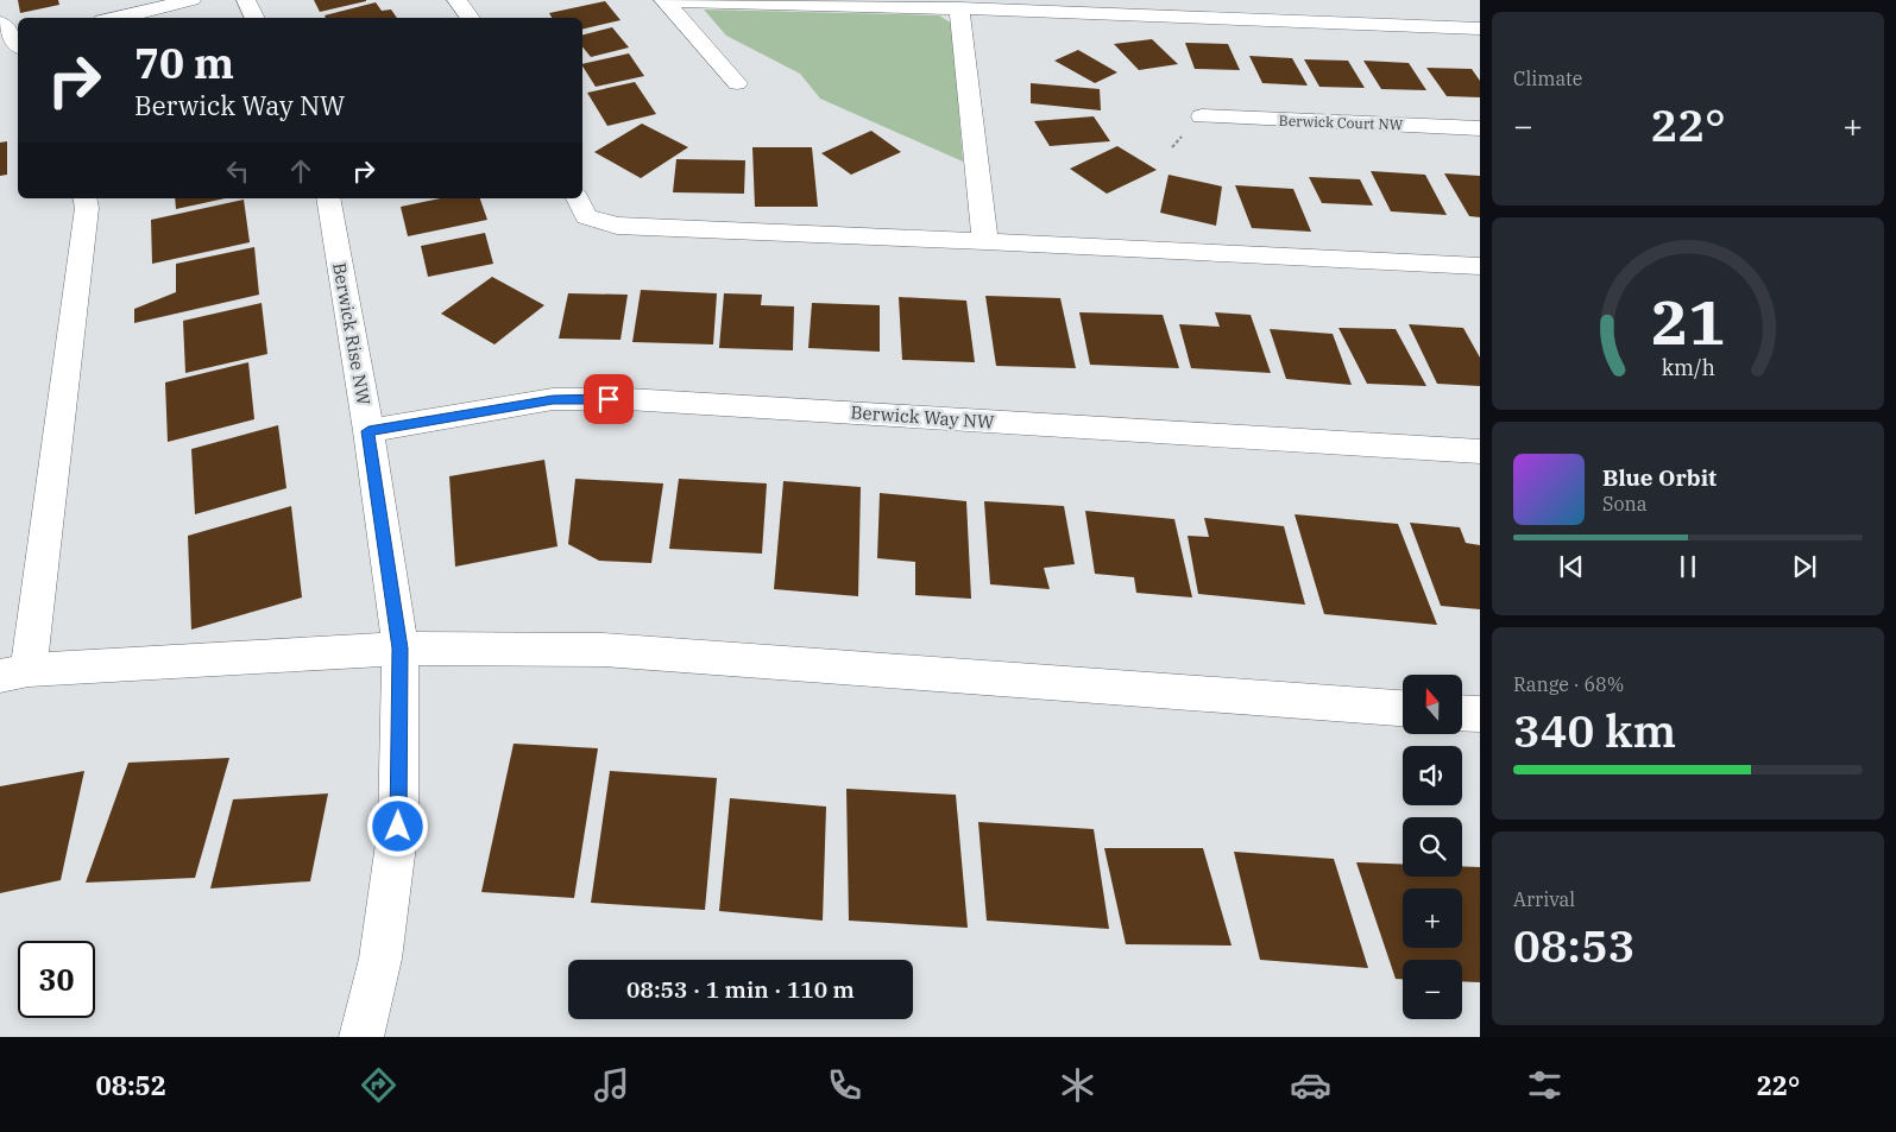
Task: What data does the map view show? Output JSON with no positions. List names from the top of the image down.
{
  "streets": {
    "street": ["Berwick Court NW", "Berwick Rise NW", "Berwick Way NW"]
  },
  "crossings": [
    ["Berwick Rise NW", "Berwick Way NW"]
  ],
  "north": "top",
  "page": {
    "tile": [
      "Climate",
      ["Range · 68%", "340 km"],
      ["Arrival", "08:53"]
    ],
    "turn": ["70 m", "Berwick Way NW"],
    "heat": ["−", "22°", "+"],
    "song": ["Blue Orbit", "Sona"],
    "map_buttons": ["+", "−"],
    "limit": "30",
    "trip": "08:53 · 1 min · 110 m",
    "tabs": ["08:52", "22°"],
    "gauge": ["21", "km/h"]
  }
}
